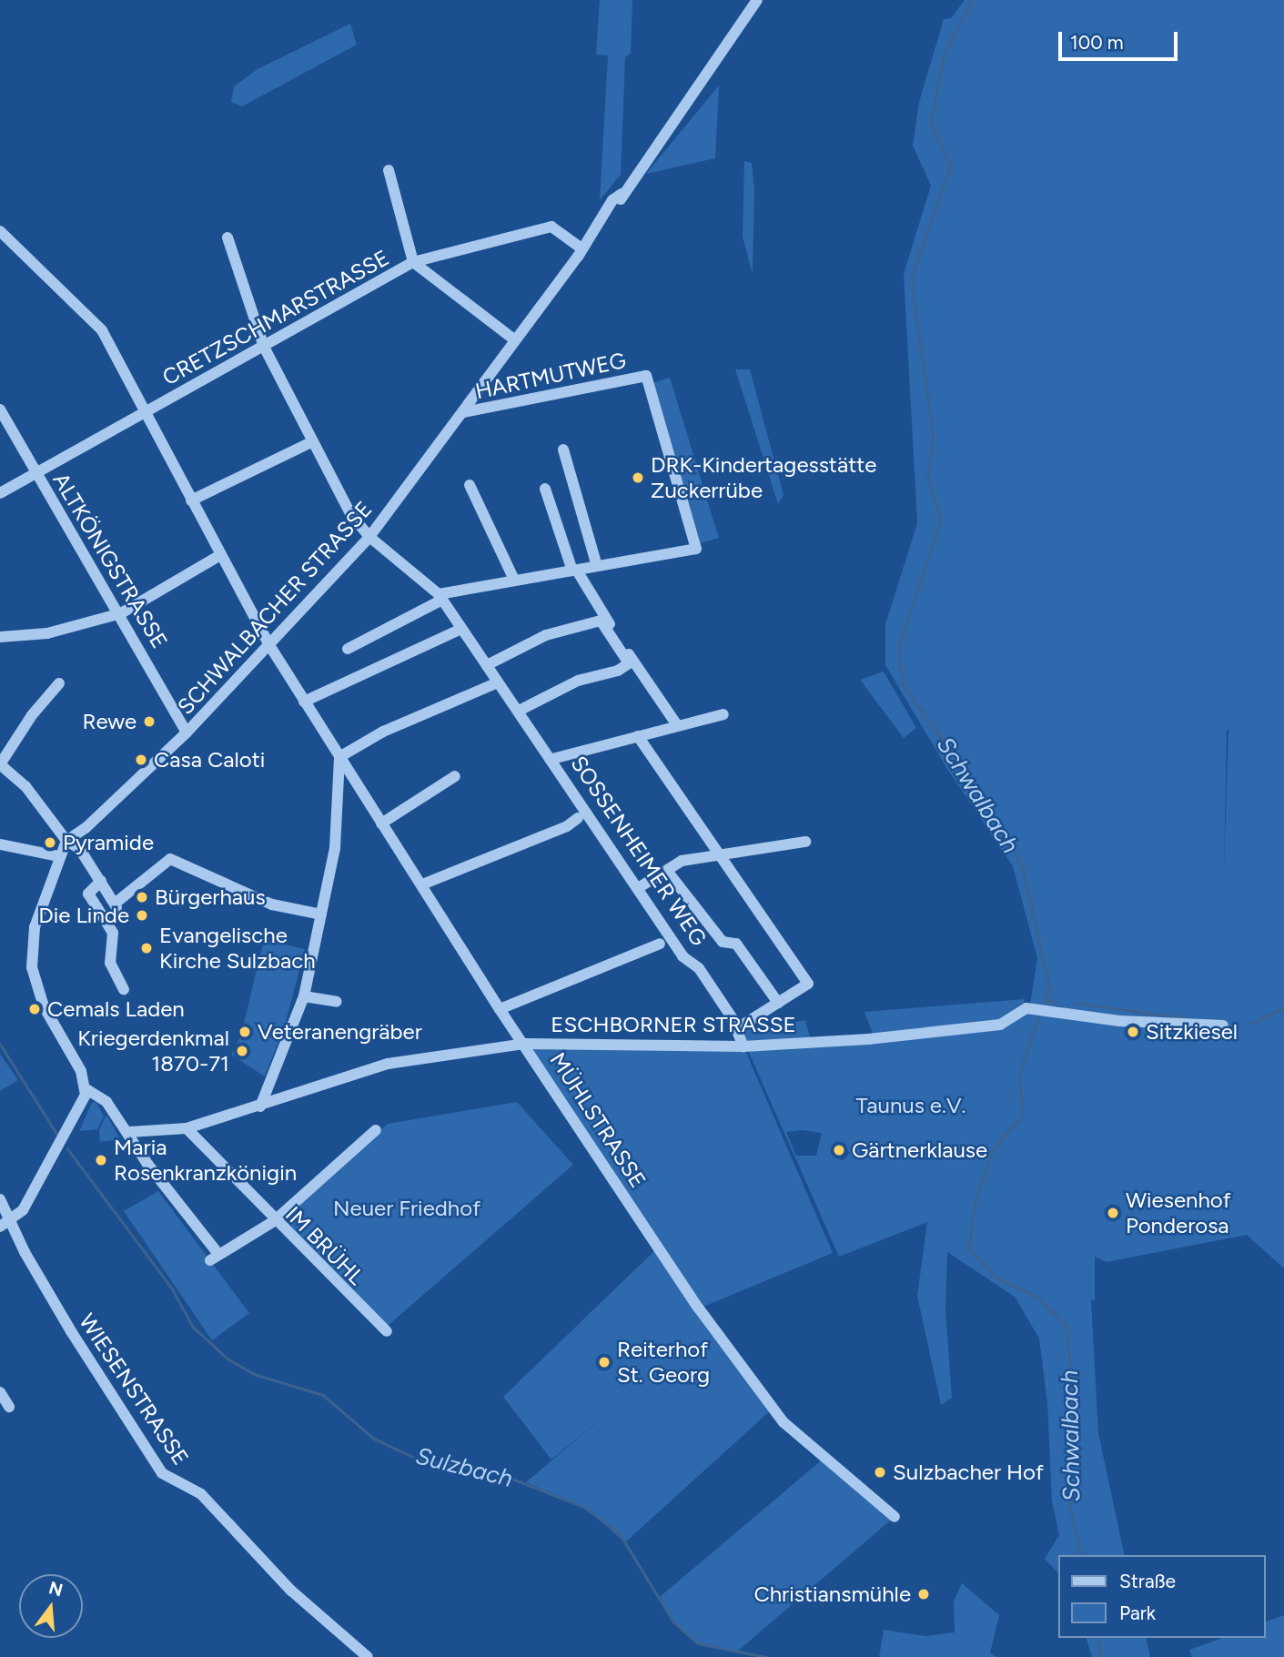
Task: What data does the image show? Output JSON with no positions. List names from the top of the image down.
{
  "streets": {
    "street": [
      "CRETZSCHMARSTRASSE",
      "HARTMUTWEG",
      "ALTKÖNIGSTRASSE",
      "SCHWALBACHER STRASSE",
      "SOSSENHEIMER WEG",
      "ESCHBORNER STRASSE",
      "MÜHLSTRASSE",
      "IM BRÜHL",
      "WIESENSTRASSE"
    ]
  },
  "crossings": [
    ["CRETZSCHMARSTRASSE", "ALTKÖNIGSTRASSE"],
    ["CRETZSCHMARSTRASSE", "SCHWALBACHER STRASSE"],
    ["CRETZSCHMARSTRASSE", "SOSSENHEIMER WEG"],
    ["CRETZSCHMARSTRASSE", "MÜHLSTRASSE"],
    ["HARTMUTWEG", "SCHWALBACHER STRASSE"],
    ["ALTKÖNIGSTRASSE", "SCHWALBACHER STRASSE"],
    ["SCHWALBACHER STRASSE", "SOSSENHEIMER WEG"],
    ["SCHWALBACHER STRASSE", "MÜHLSTRASSE"],
    ["SOSSENHEIMER WEG", "ESCHBORNER STRASSE"],
    ["ESCHBORNER STRASSE", "MÜHLSTRASSE"],
    ["ESCHBORNER STRASSE", "IM BRÜHL"]
  ],
  "water": ["Schwalbach", "Sulzbach"],
  "parks": ["Taunus e.V.", "Neuer Friedhof"],
  "places": [
    "DRK-Kindertagesstätte Zuckerrübe",
    "Rewe",
    "Casa Caloti",
    "Pyramide",
    "Bürgerhaus",
    "Die Linde",
    "Evangelische Kirche Sulzbach",
    "Cemals Laden",
    "Veteranengräber",
    "Sitzkiesel",
    "Kriegerdenkmal 1870-71",
    "Gärtnerklause",
    "Maria Rosenkranzkönigin",
    "Wiesenhof Ponderosa",
    "Reiterhof St. Georg",
    "Sulzbacher Hof",
    "Christiansmühle"
  ],
  "legend": ["Straße", "Park"],
  "scale_bar": "100 m",
  "north": "top"
}
